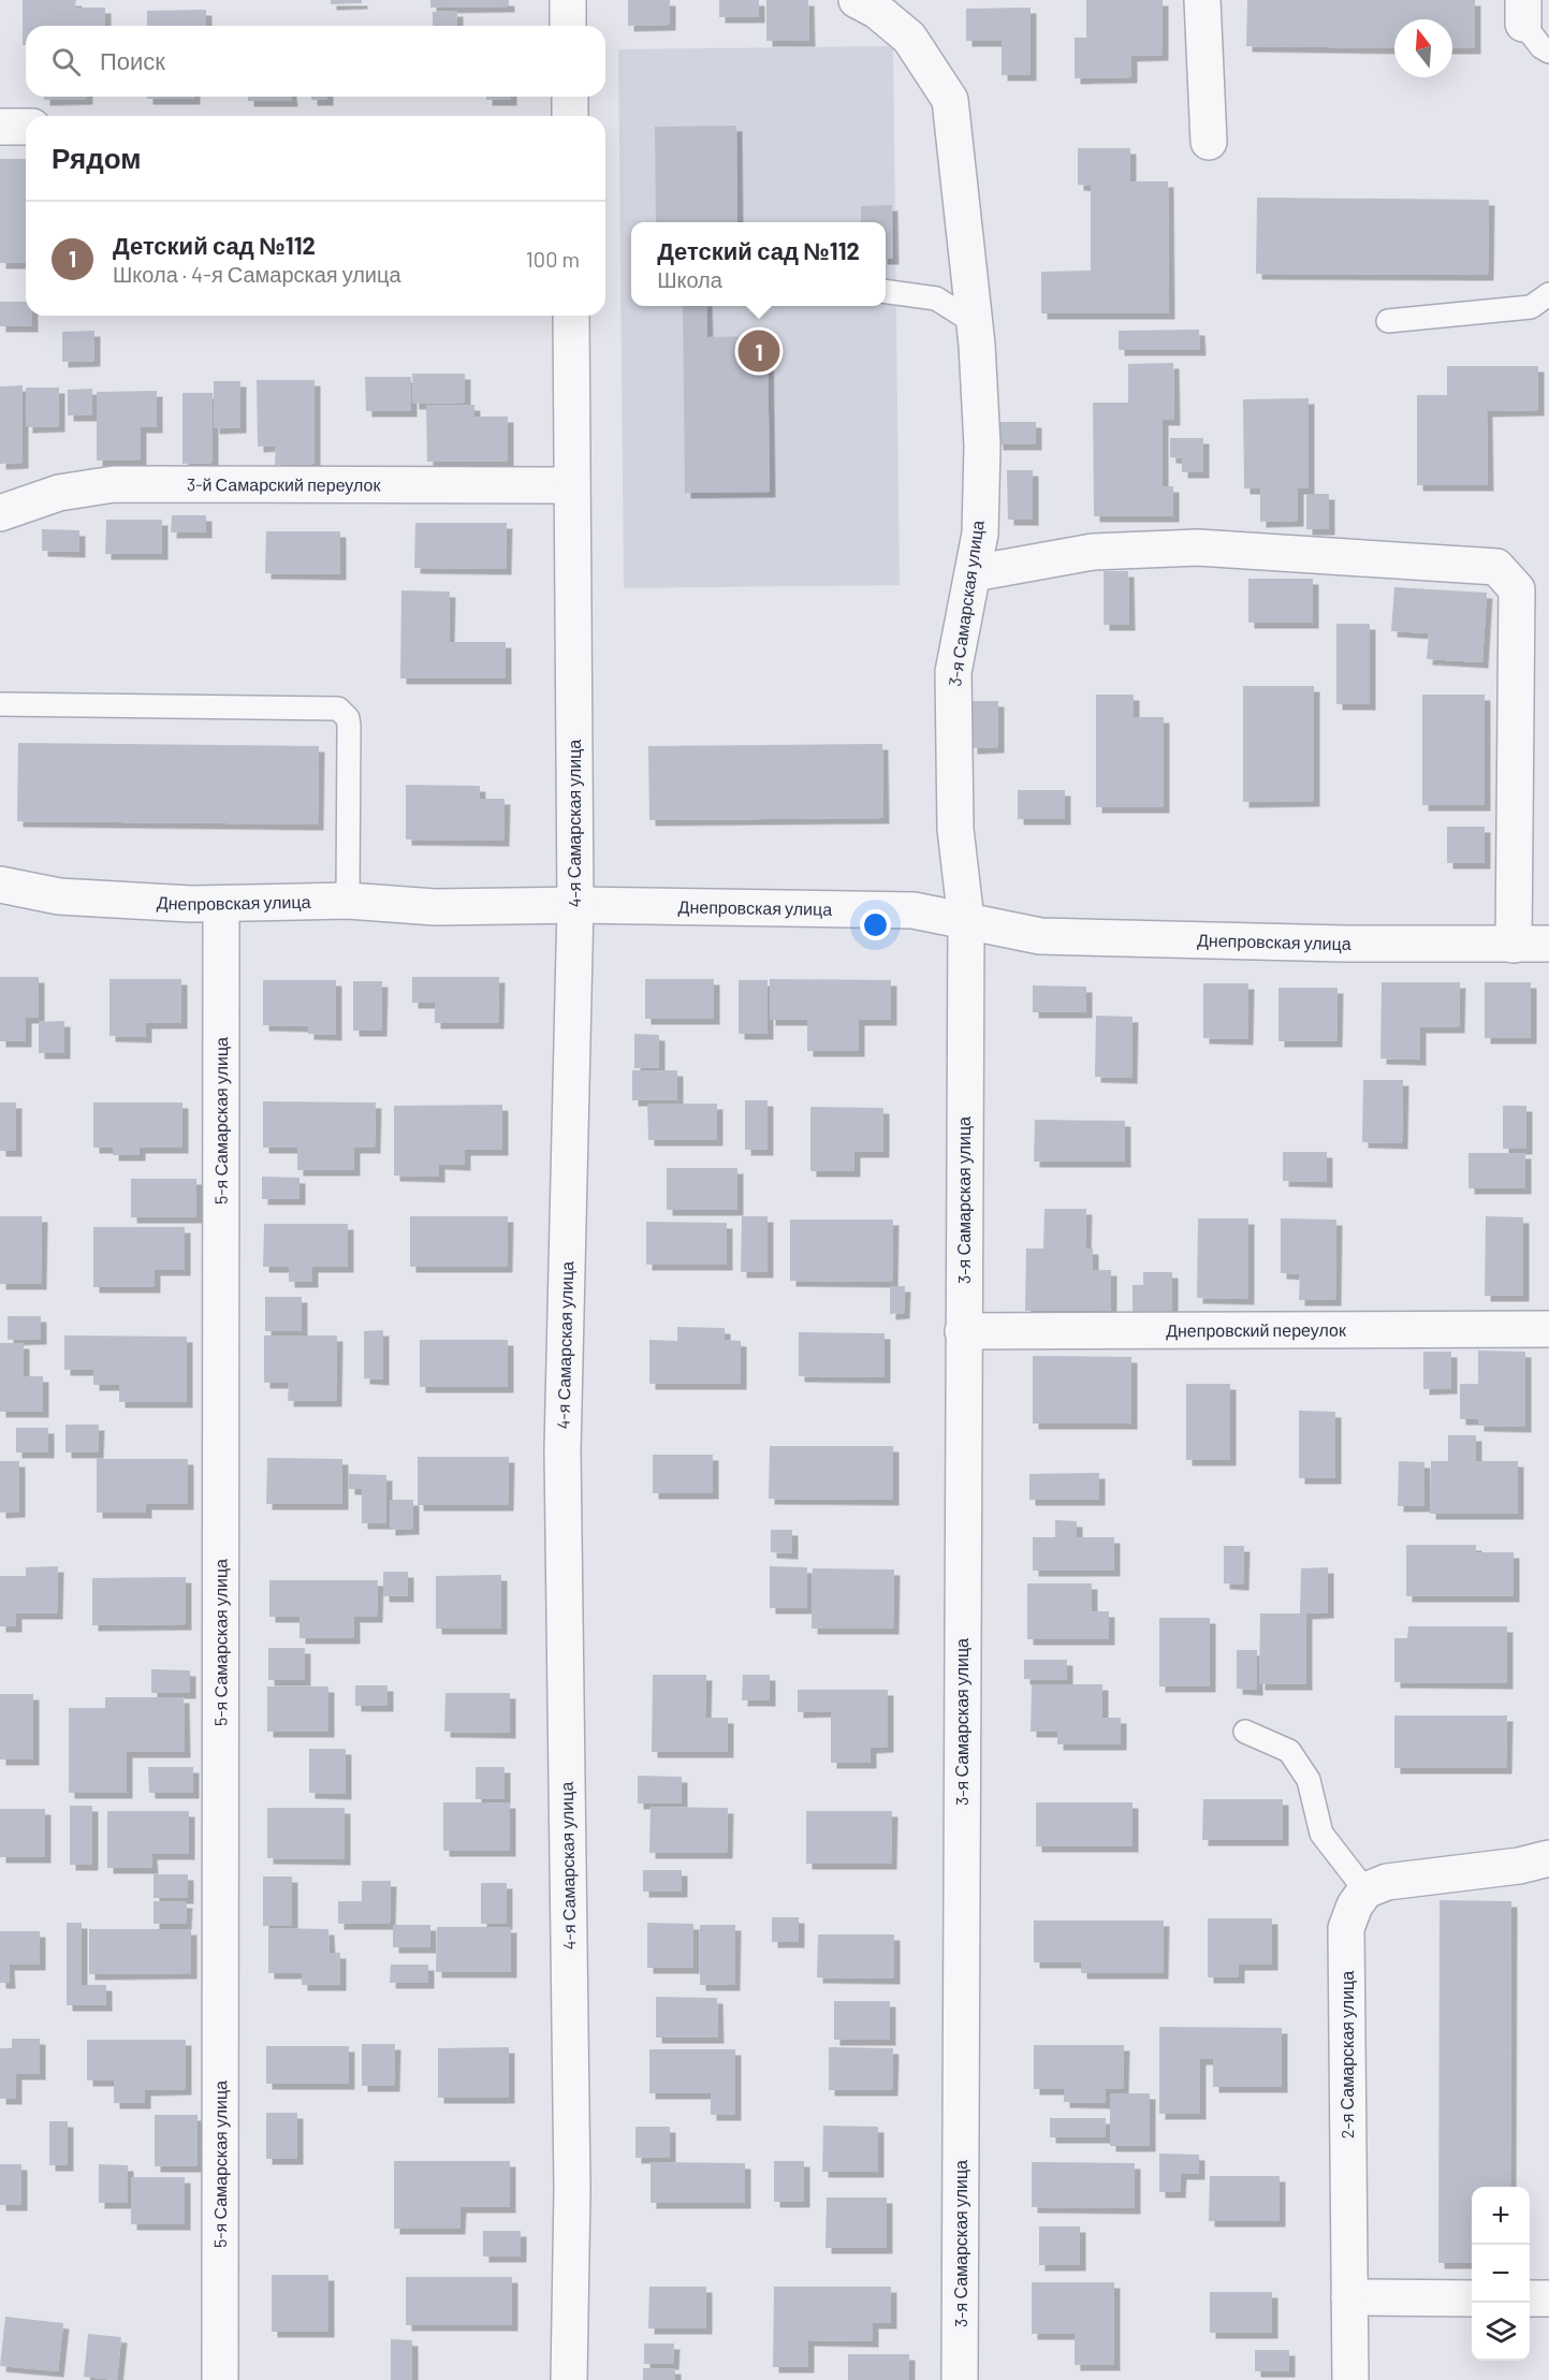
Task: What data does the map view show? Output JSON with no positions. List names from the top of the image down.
{
  "streets": {
    "street": [
      "3-й Самарский переулок",
      "3-я Самарская улица",
      "4-я Самарская улица",
      "Днепровская улица",
      "5-я Самарская улица",
      "Днепровский переулок",
      "2-я Самарская улица"
    ]
  },
  "crossings": [
    ["3-й Самарский переулок", "4-я Самарская улица"],
    ["3-я Самарская улица", "Днепровская улица"],
    ["3-я Самарская улица", "Днепровский переулок"],
    ["4-я Самарская улица", "Днепровская улица"],
    ["Днепровская улица", "5-я Самарская улица"]
  ],
  "north": "top",
  "page": {
    "search": "Поиск",
    "heading": "Рядом",
    "list": [
      {
        "mark": "1",
        "name": "Детский сад №112",
        "note": "Школа · 4-я Самарская улица",
        "value": "100 m"
      }
    ],
    "popup": ["Детский сад №112", "Школа"],
    "pins": "1",
    "map_buttons": ["+", "−"]
  }
}
